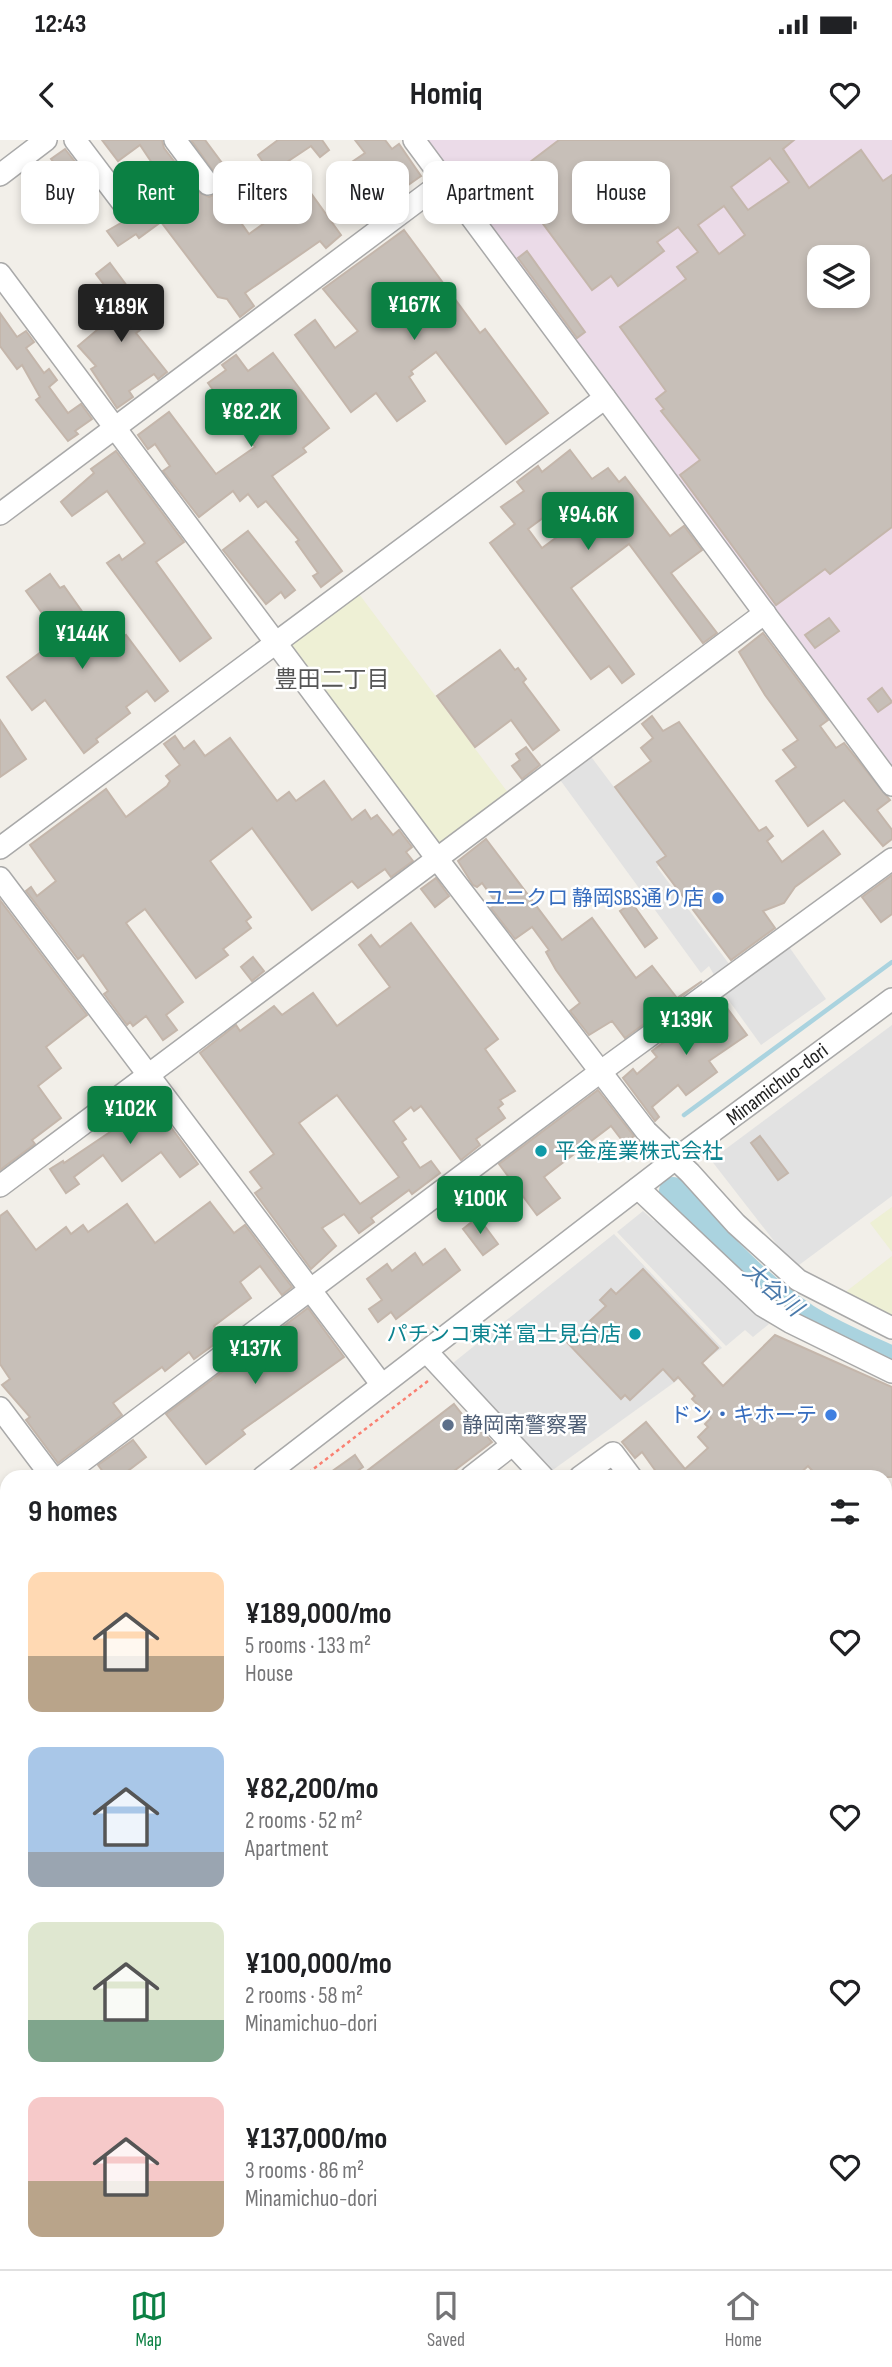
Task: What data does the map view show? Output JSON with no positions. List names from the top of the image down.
{
  "streets": {
    "street": ["Minamichuo-dori"]
  },
  "districts": ["豊田二丁目"],
  "water": ["大谷川"],
  "places": [
    "ユニクロ 静岡SBS通り店",
    "平金産業株式会社",
    "パチンコ東洋 富士見台店",
    "ドン・キホーテ",
    "静岡南警察署"
  ],
  "page": {
    "status": "12:43",
    "header": "Homiq",
    "chip": [
      "Buy",
      "Rent",
      "Filters",
      "New",
      "Apartment",
      "House"
    ],
    "price": [
      "¥167K",
      "¥189K",
      "¥82.2K",
      "¥94.6K",
      "¥144K",
      "¥139K",
      "¥102K",
      "¥100K",
      "¥137K"
    ],
    "heading": "9 homes",
    "list": [
      {
        "name": "¥189,000/mo",
        "note": "5 rooms · 133 m² · House"
      },
      {
        "name": "¥82,200/mo",
        "note": "2 rooms · 52 m² · Apartment"
      },
      {
        "name": "¥100,000/mo",
        "note": "2 rooms · 58 m² · Minamichuo-dori"
      },
      {
        "name": "¥137,000/mo",
        "note": "3 rooms · 86 m² · Minamichuo-dori"
      }
    ],
    "tabs": ["Map", "Saved", "Home"]
  }
}
